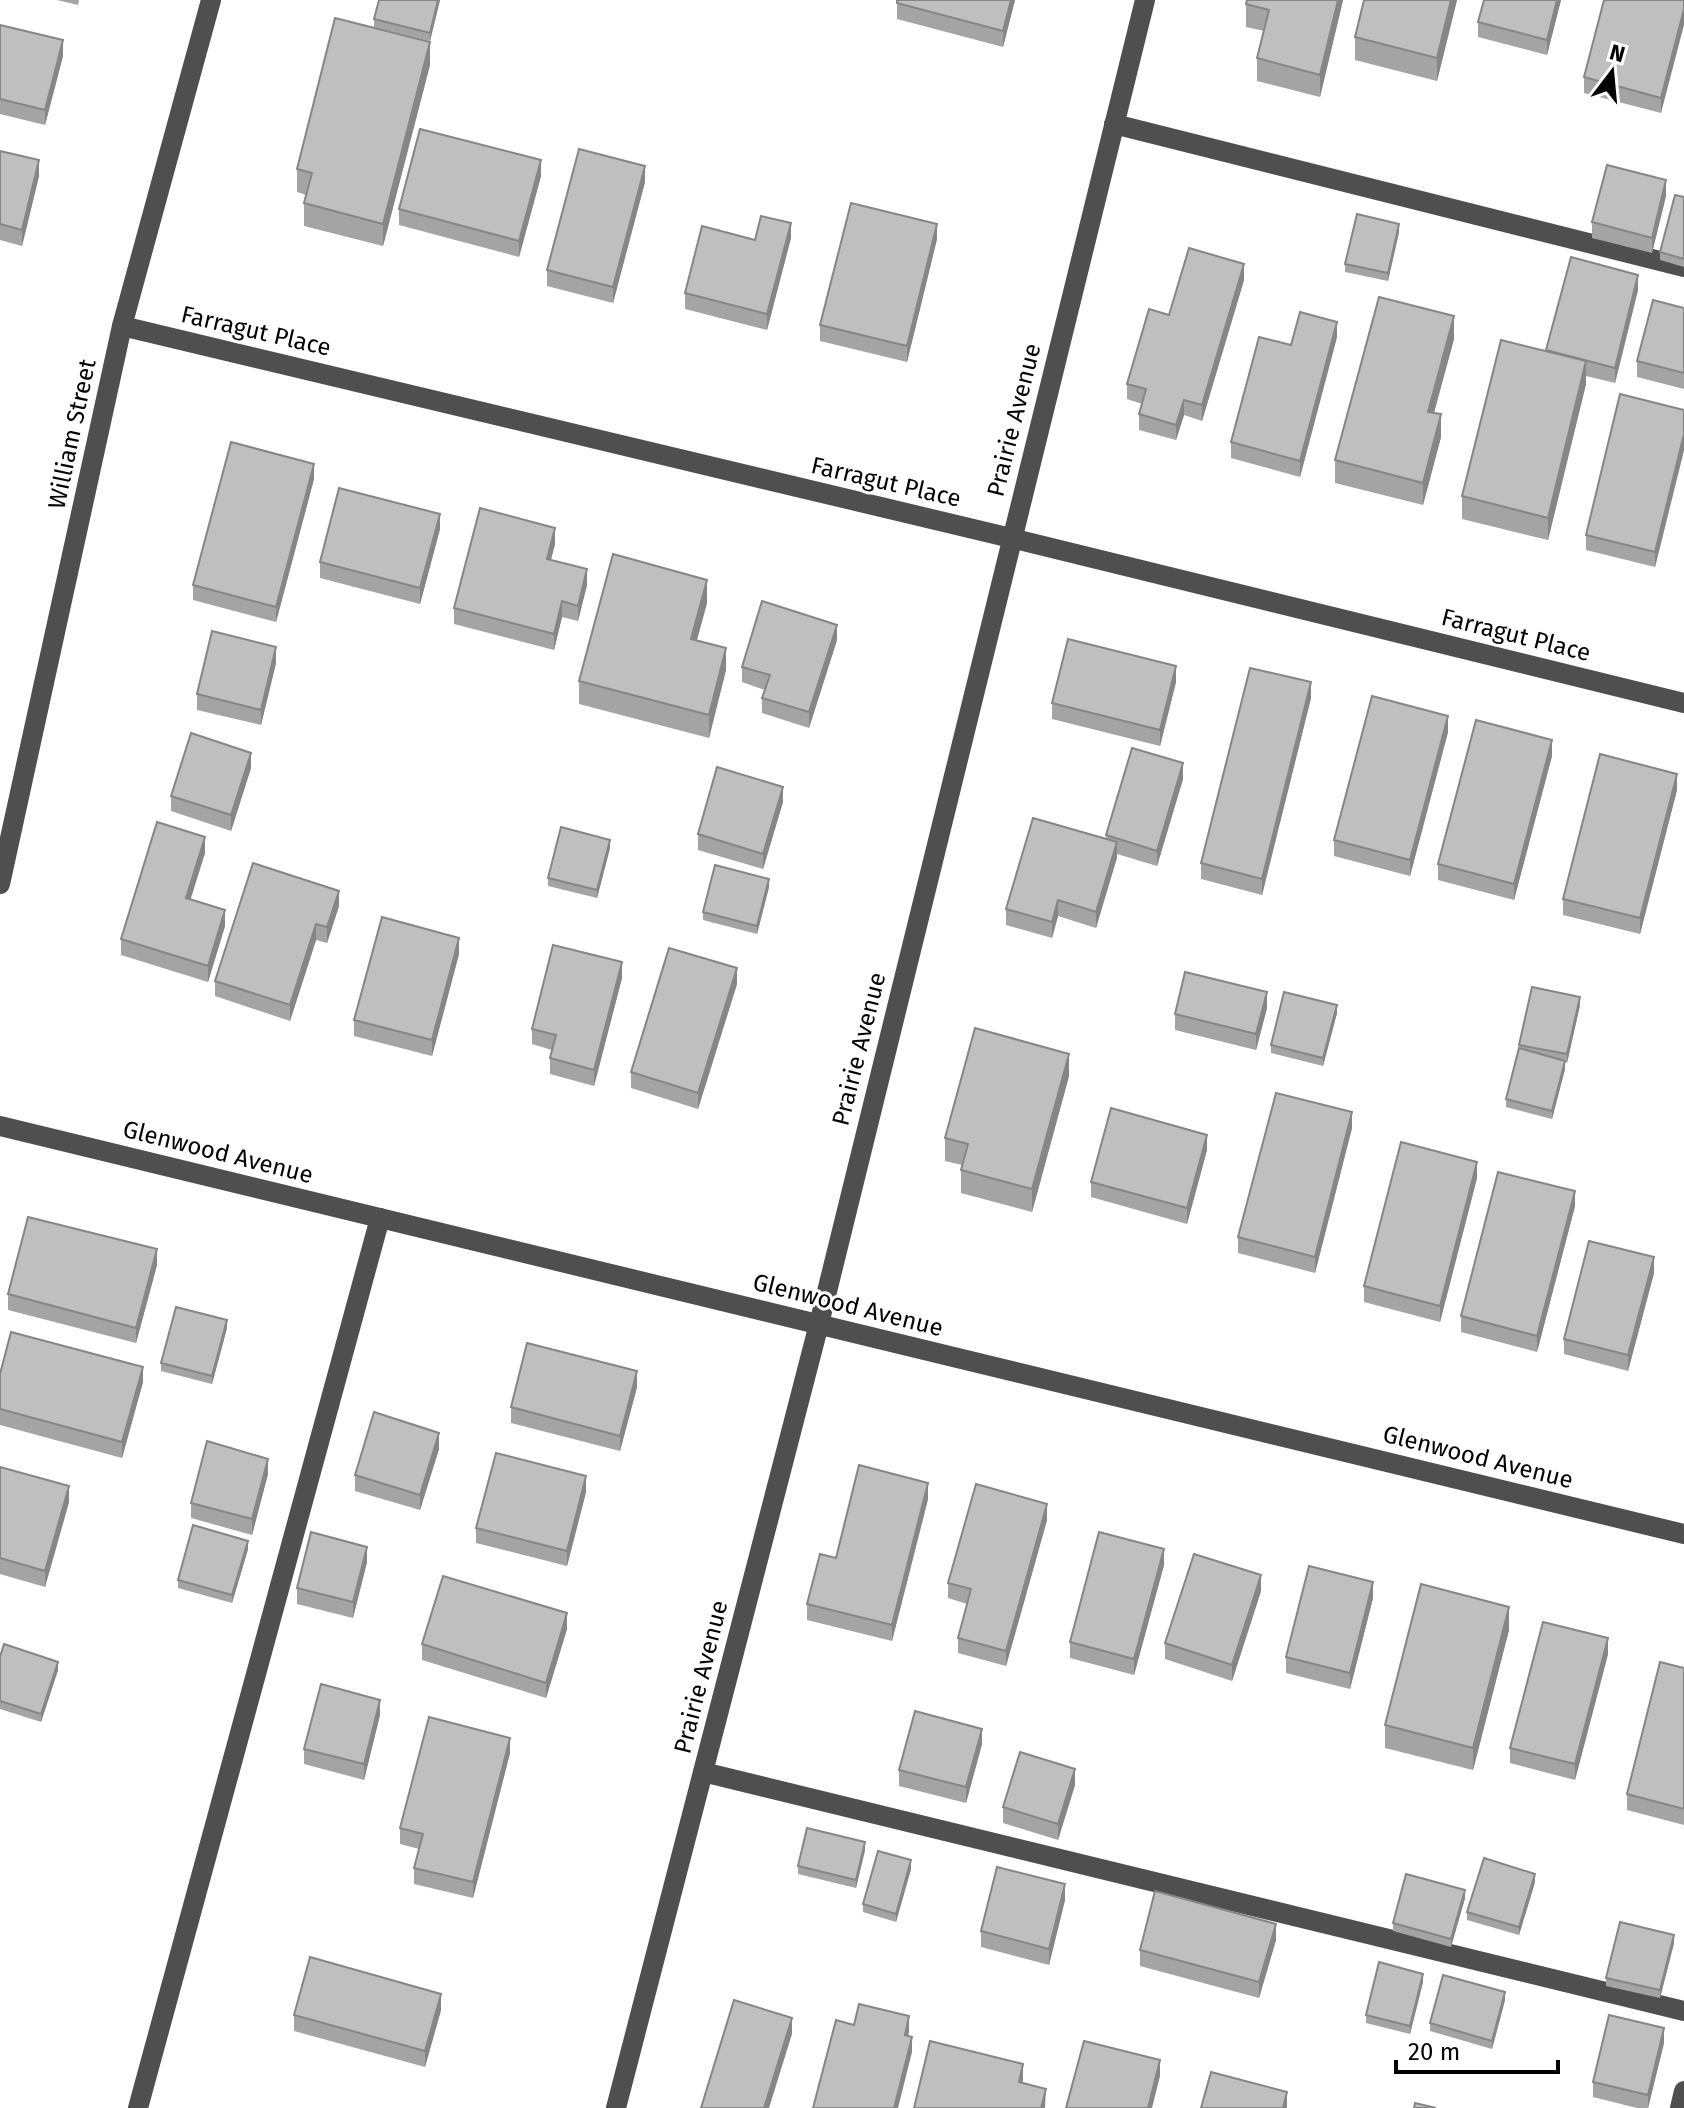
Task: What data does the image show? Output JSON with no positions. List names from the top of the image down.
{
  "streets": {
    "street": [
      "Farragut Place",
      "Prairie Avenue",
      "William Street",
      "Glenwood Avenue"
    ]
  },
  "crossings": [
    ["Farragut Place", "Prairie Avenue"],
    ["Farragut Place", "William Street"],
    ["Prairie Avenue", "Glenwood Avenue"]
  ],
  "scale_bar": "20 m",
  "north": "top"
}
